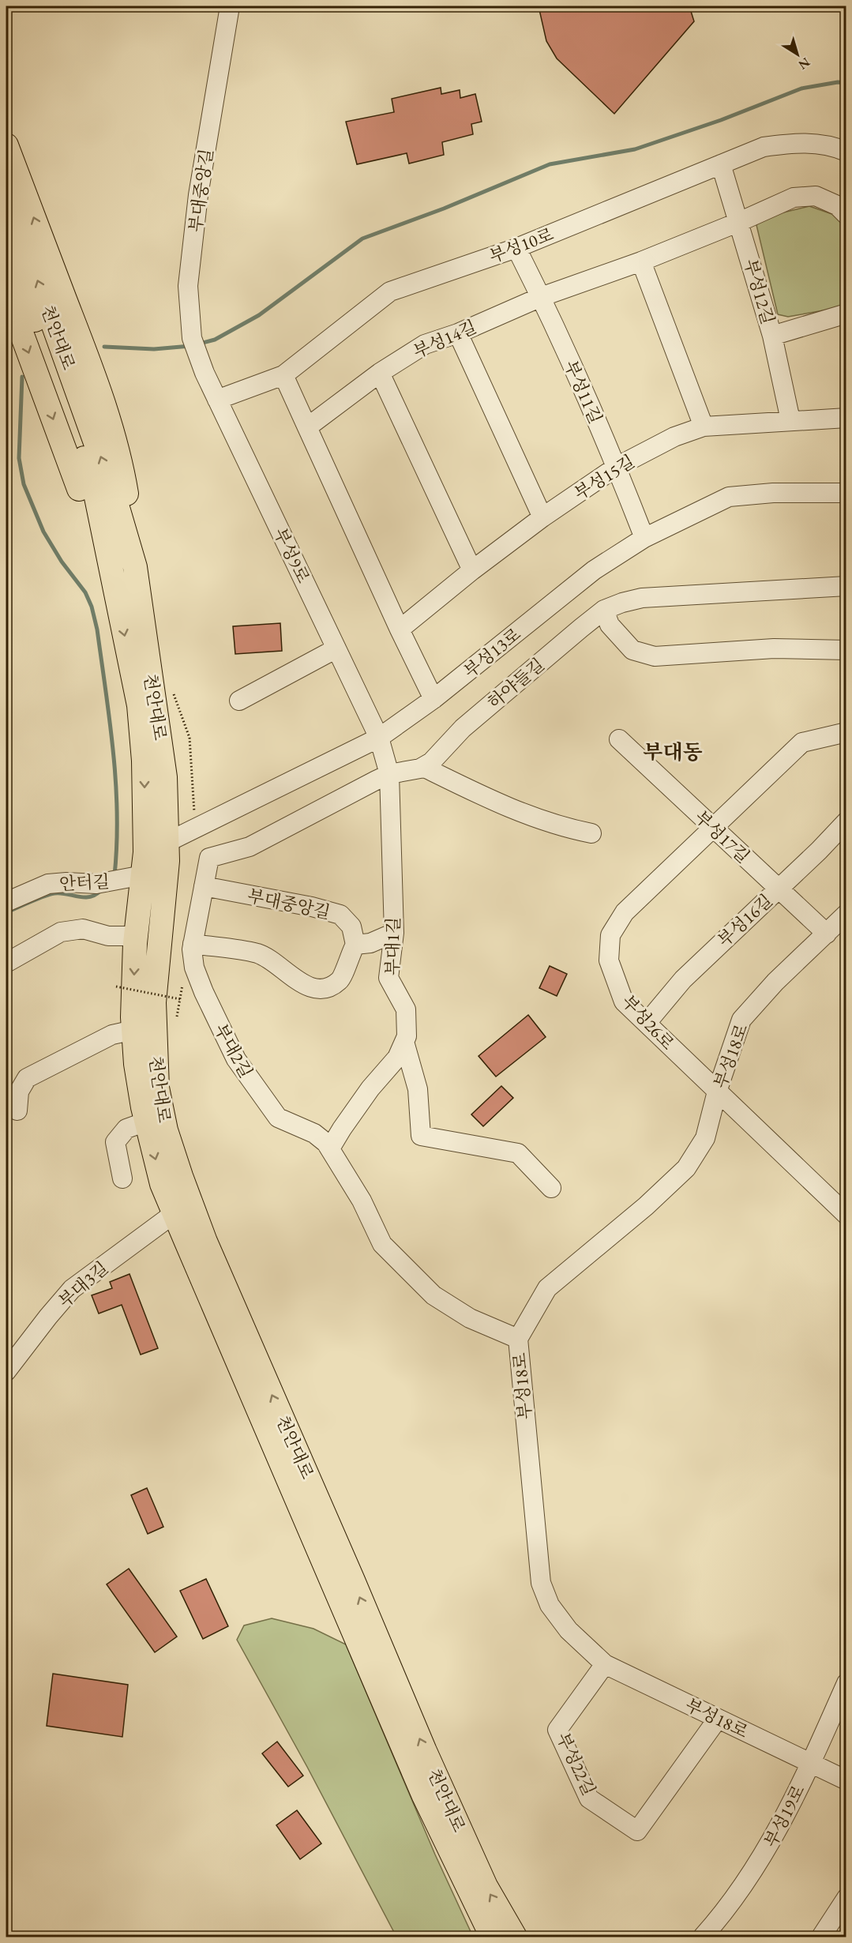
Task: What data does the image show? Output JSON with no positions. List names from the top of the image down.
{
  "streets": {
    "main road": ["천안대로"],
    "street": [
      "부대중앙길",
      "부성10로",
      "부성12길",
      "부성14길",
      "부성11길",
      "부성15길",
      "부성9로",
      "부성13로",
      "하야들길",
      "부성17길",
      "안터길",
      "부성16길",
      "부대1길",
      "부성26로",
      "부대2길",
      "부성18로",
      "부대3길",
      "부성22길",
      "부성19로"
    ]
  },
  "crossings": [
    ["부대중앙길", "부성9로"],
    ["부대중앙길", "부대2길"],
    ["부성10로", "부성12길"],
    ["부성10로", "부성11길"],
    ["부성10로", "부성9로"],
    ["부성12길", "부성14길"],
    ["부성12길", "부성15길"],
    ["천안대로", "부성13로"],
    ["천안대로", "안터길"],
    ["천안대로", "부대3길"],
    ["부성14길", "부성11길"],
    ["부성11길", "부성15길"],
    ["부성11길", "부성13로"],
    ["부성9로", "부성13로"],
    ["부성9로", "부대1길"],
    ["부성13로", "안터길"],
    ["부성13로", "부대1길"],
    ["하야들길", "부대1길"],
    ["하야들길", "부대2길"],
    ["부성17길", "부성16길"],
    ["부성17길", "부성26로"],
    ["부성17길", "부성18로"],
    ["부성16길", "부성26로"],
    ["부대1길", "부대2길"],
    ["부성26로", "부성18로"],
    ["부대2길", "부성18로"],
    ["부성18로", "부성22길"],
    ["부성18로", "부성19로"]
  ],
  "districts": ["부대동"],
  "north": "bottom right"
}
